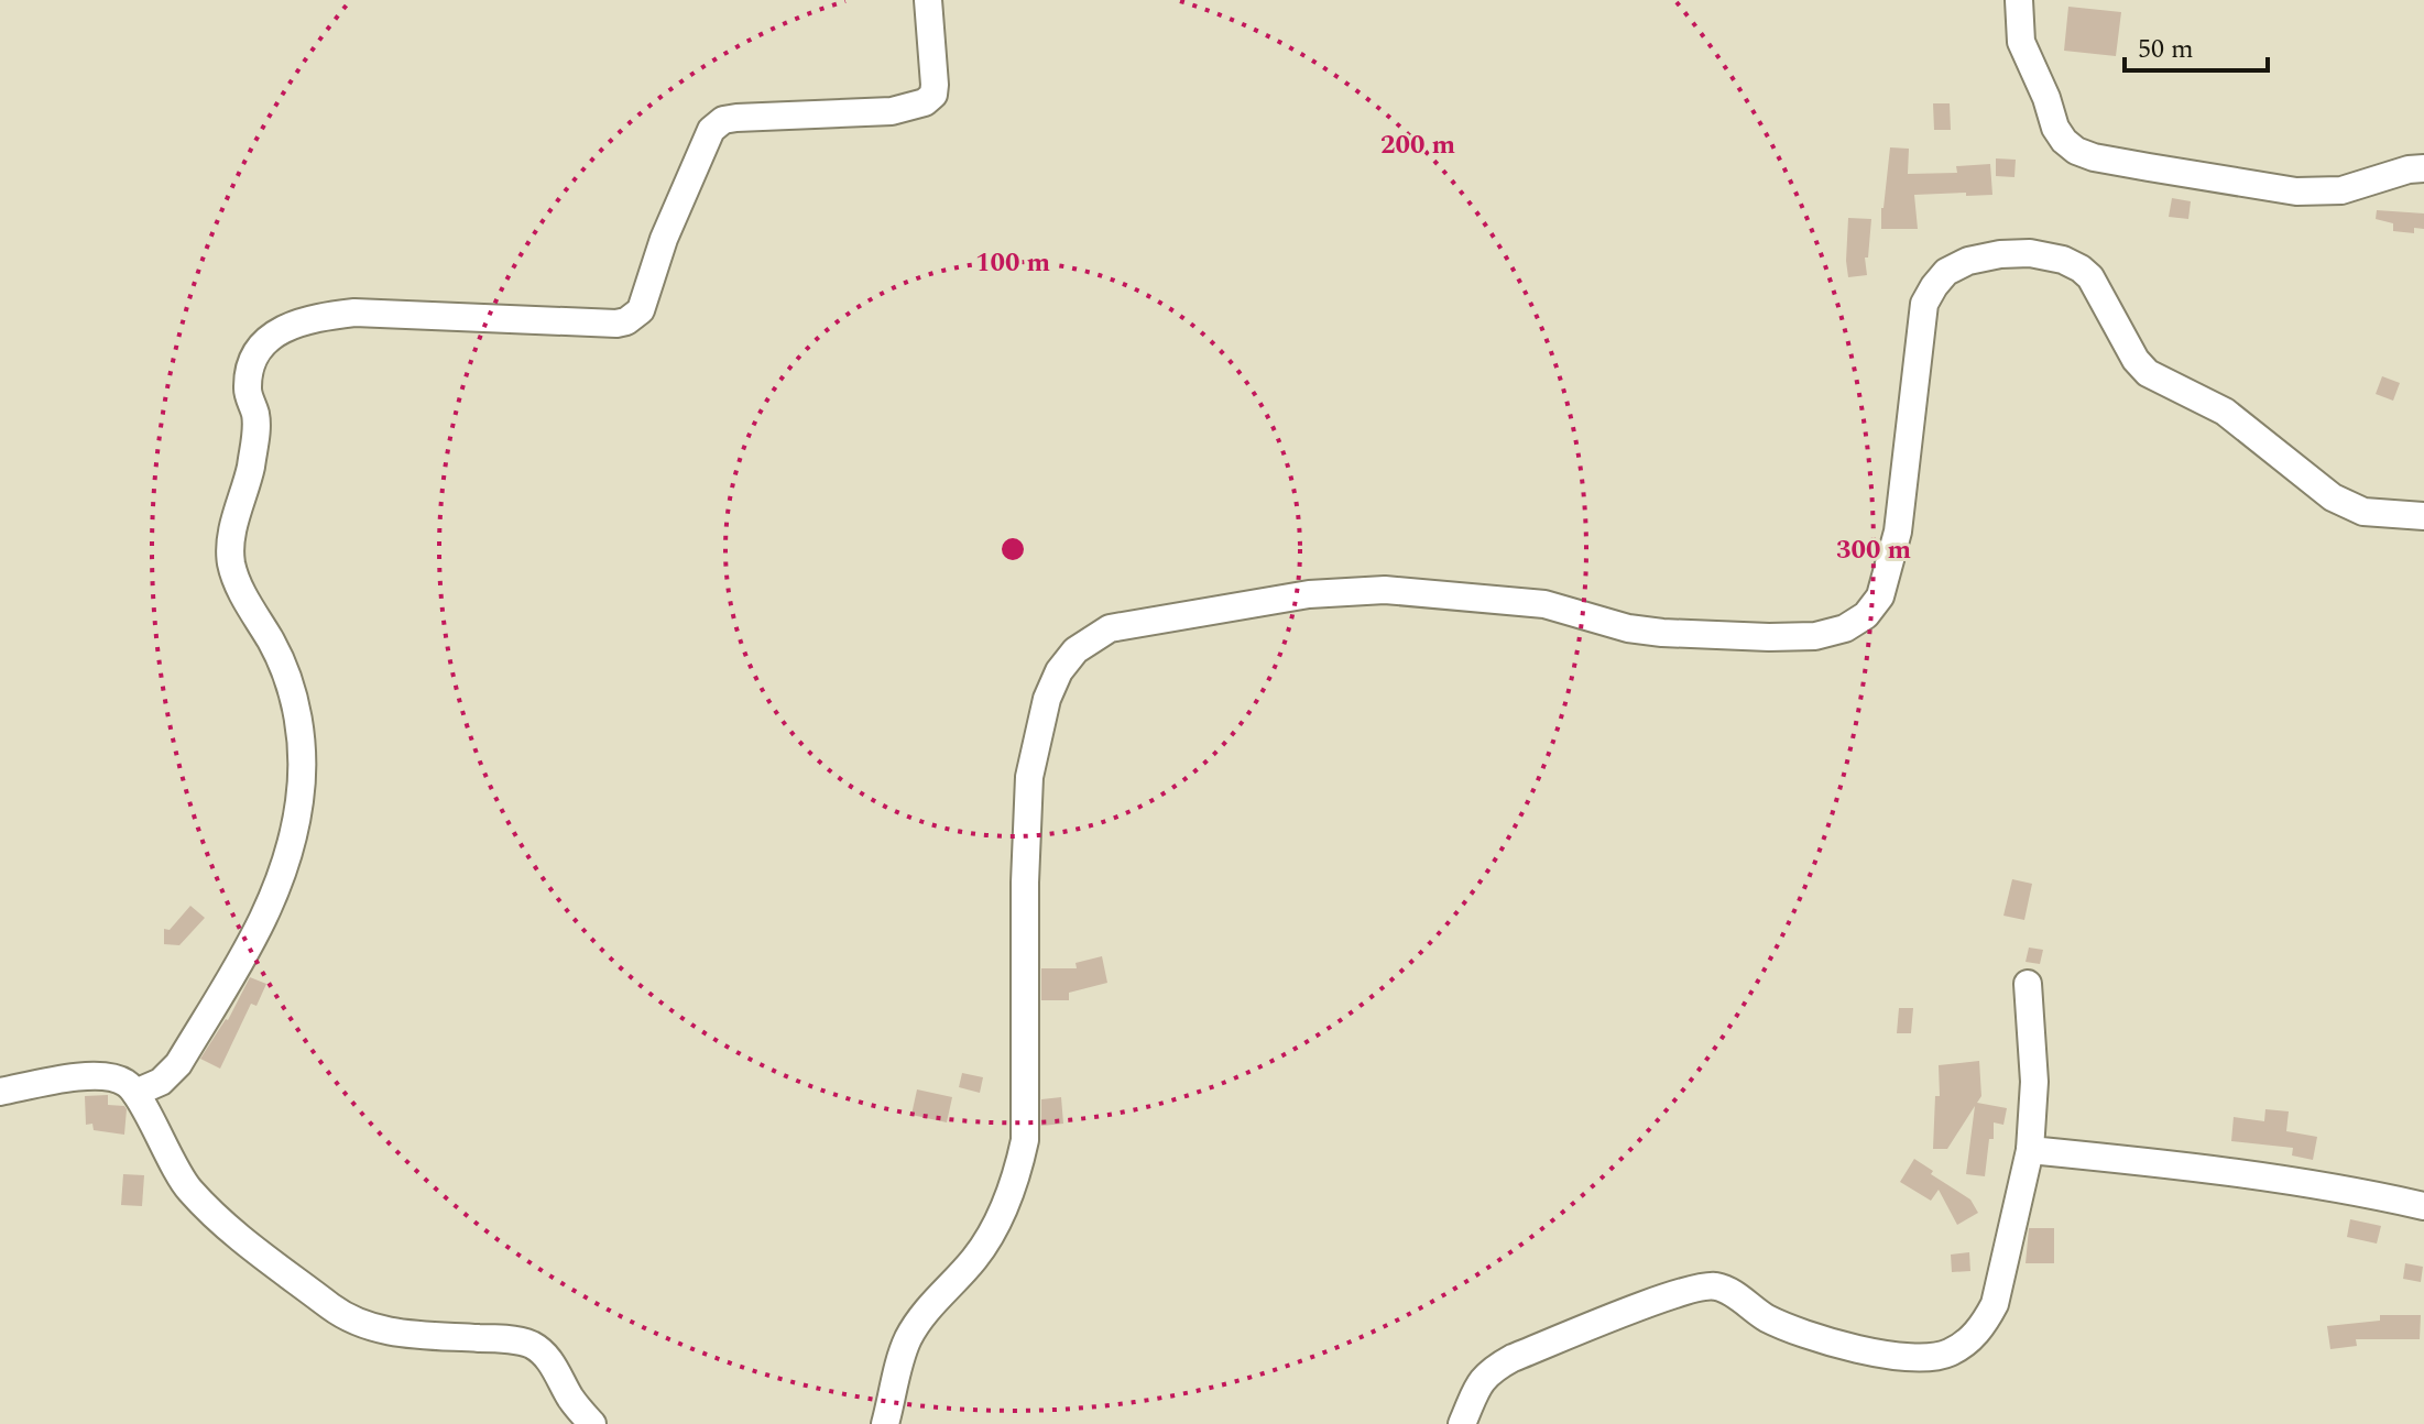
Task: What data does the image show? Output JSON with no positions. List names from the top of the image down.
{
  "scale_bar": "50 m",
  "rings": ["200 m", "100 m", "300 m"]
}
